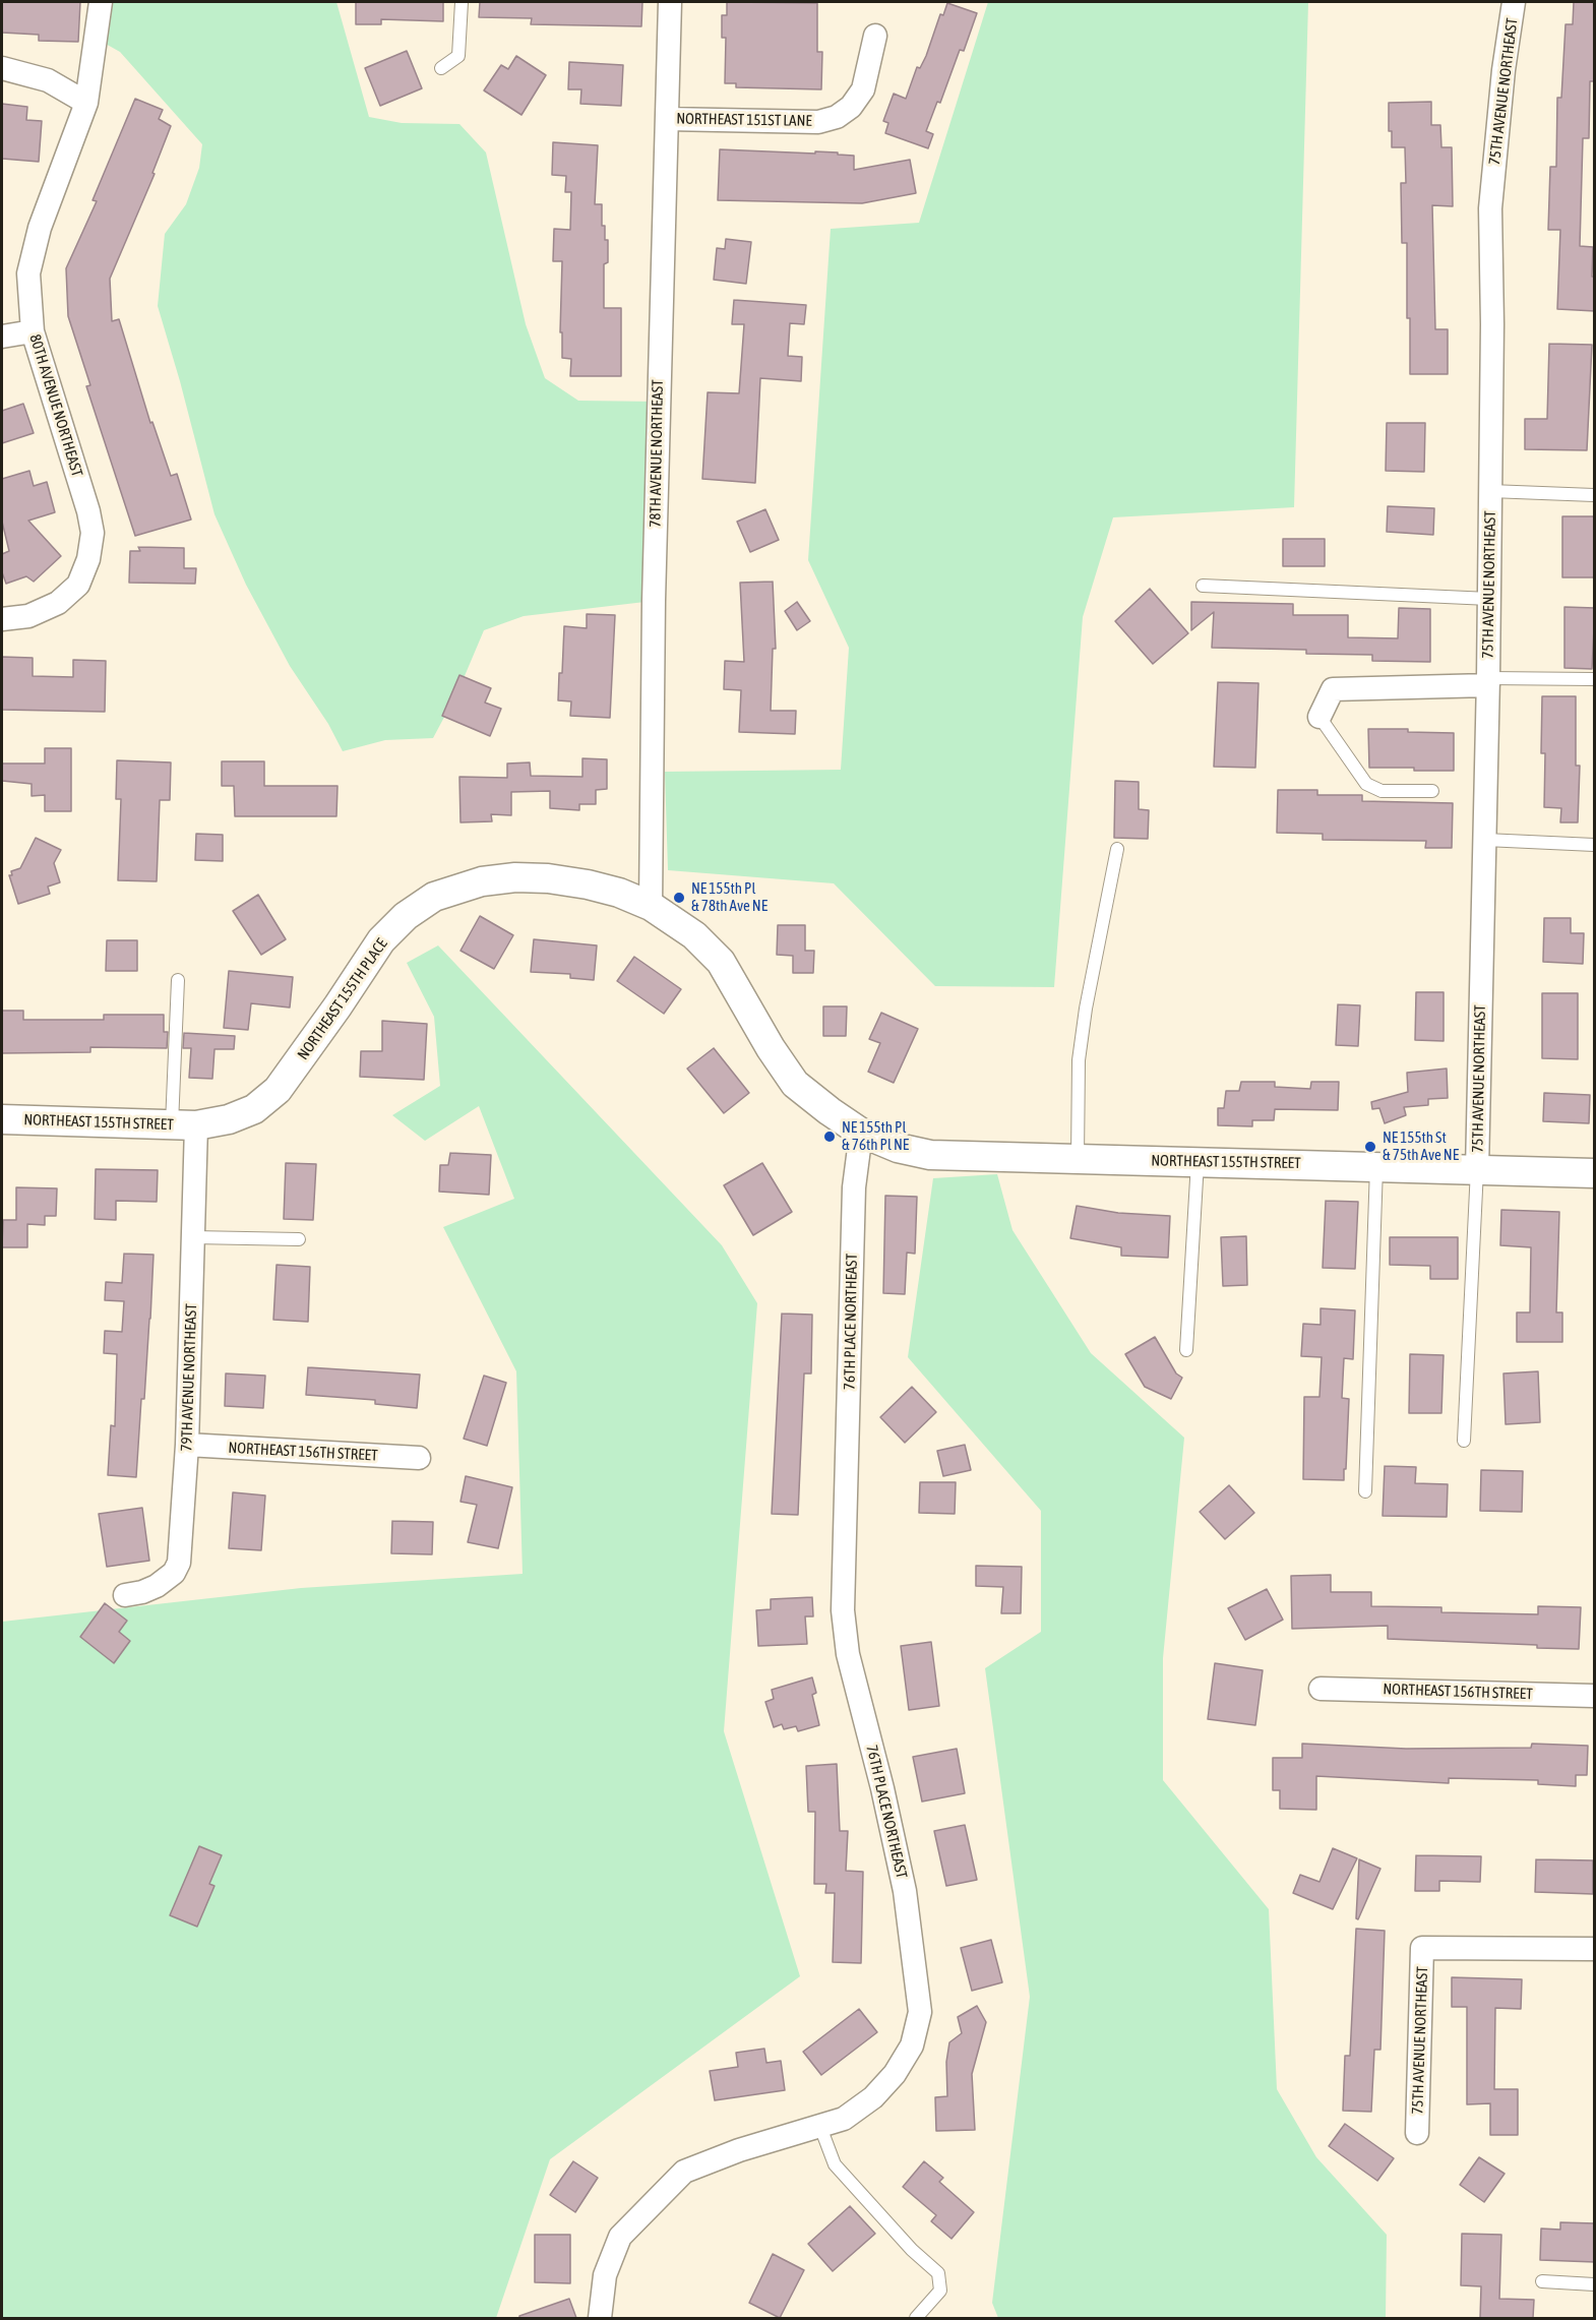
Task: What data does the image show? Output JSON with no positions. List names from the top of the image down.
{
  "streets": {
    "street": [
      "75TH AVENUE NORTHEAST",
      "NORTHEAST 151ST LANE",
      "80TH AVENUE NORTHEAST",
      "78TH AVENUE NORTHEAST",
      "NORTHEAST 155TH PLACE",
      "NORTHEAST 155TH STREET",
      "76TH PLACE NORTHEAST",
      "79TH AVENUE NORTHEAST",
      "NORTHEAST 156TH STREET"
    ]
  },
  "crossings": [
    ["75TH AVENUE NORTHEAST", "NORTHEAST 155TH STREET"],
    ["NORTHEAST 151ST LANE", "78TH AVENUE NORTHEAST"],
    ["78TH AVENUE NORTHEAST", "NORTHEAST 155TH PLACE"],
    ["NORTHEAST 155TH PLACE", "NORTHEAST 155TH STREET"],
    ["NORTHEAST 155TH PLACE", "76TH PLACE NORTHEAST"],
    ["NORTHEAST 155TH PLACE", "79TH AVENUE NORTHEAST"],
    ["NORTHEAST 155TH STREET", "76TH PLACE NORTHEAST"],
    ["NORTHEAST 155TH STREET", "79TH AVENUE NORTHEAST"],
    ["79TH AVENUE NORTHEAST", "NORTHEAST 156TH STREET"]
  ],
  "places": ["NE 155th Pl & 78th Ave NE", "NE 155th Pl & 76th Pl NE", "NE 155th St & 75th Ave NE"]
}
